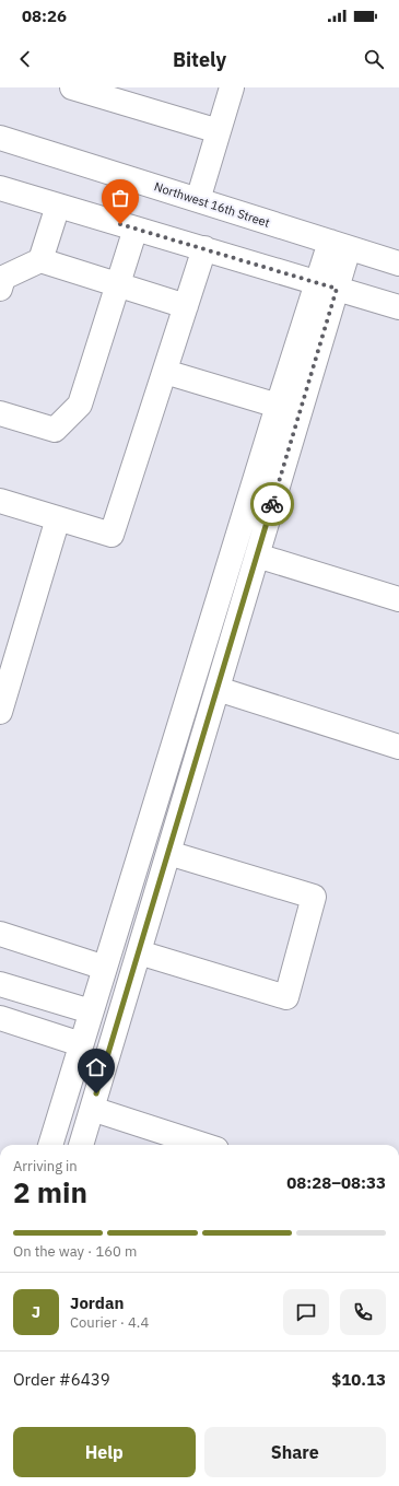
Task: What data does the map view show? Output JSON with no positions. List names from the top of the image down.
{
  "streets": {
    "street": ["Northwest 16th Street"]
  },
  "page": {
    "status": "08:26",
    "header": "Bitely",
    "heading": ["2 min", "Arriving in", "08:28–08:33"],
    "panel": [
      "Jordan",
      "Courier · 4.4",
      "Order #6439",
      "$10.13"
    ],
    "bar": "On the way · 160 m",
    "round": "J",
    "buttons": ["Help", "Share"]
  }
}
